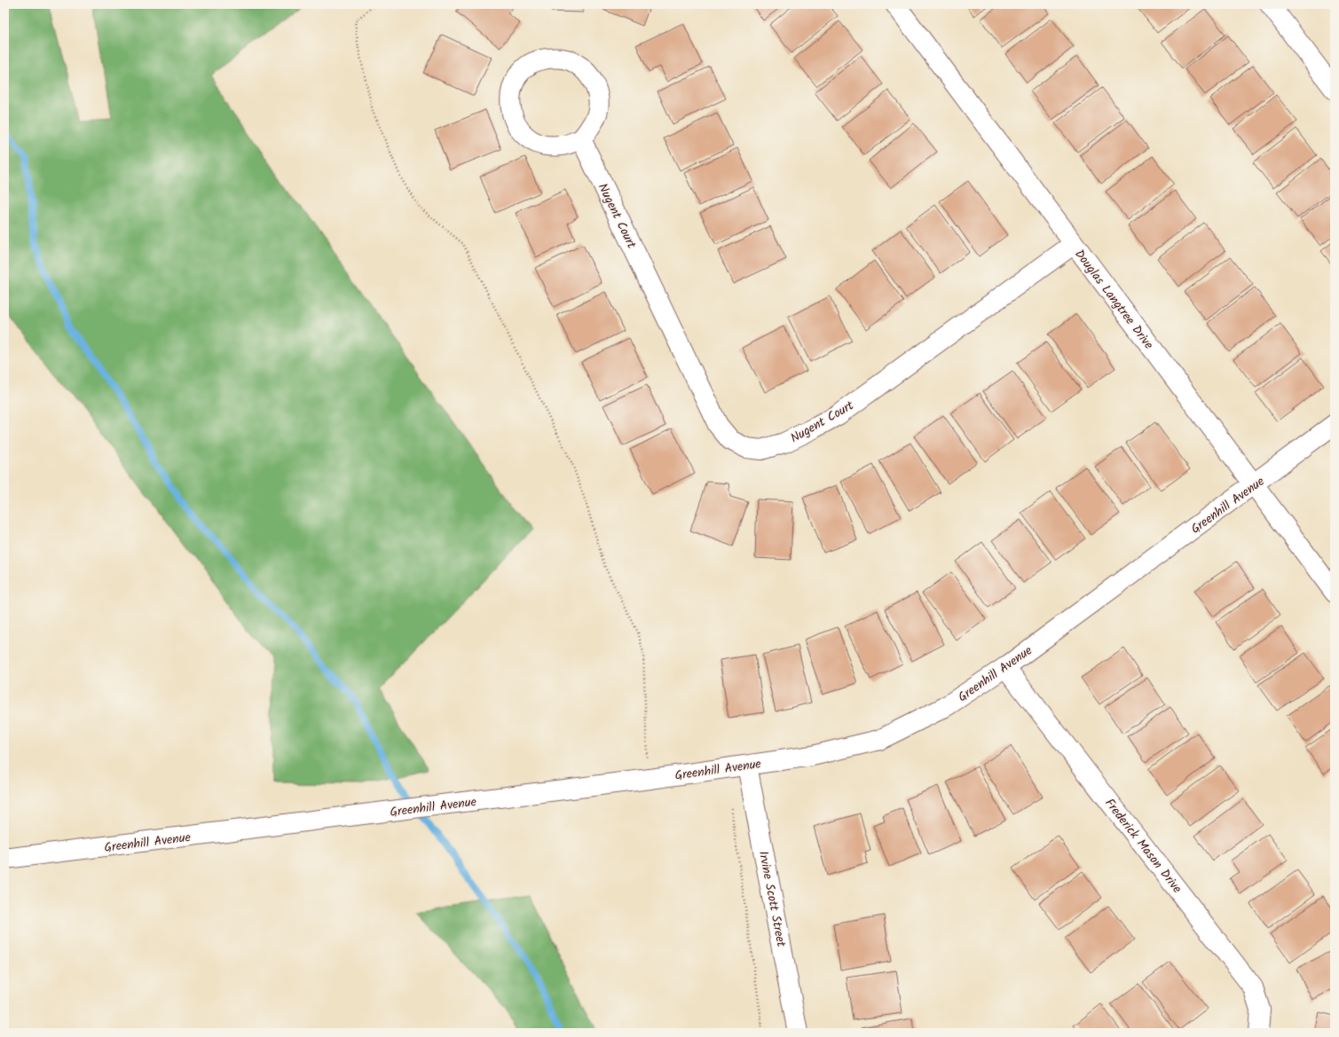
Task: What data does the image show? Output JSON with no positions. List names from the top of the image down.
{
  "streets": {
    "street": [
      "Nugent Court",
      "Douglas Langtree Drive",
      "Greenhill Avenue",
      "Frederick Mason Drive",
      "Irvine Scott Street"
    ]
  },
  "crossings": [
    ["Nugent Court", "Douglas Langtree Drive"],
    ["Douglas Langtree Drive", "Greenhill Avenue"],
    ["Greenhill Avenue", "Frederick Mason Drive"],
    ["Greenhill Avenue", "Irvine Scott Street"]
  ]
}
